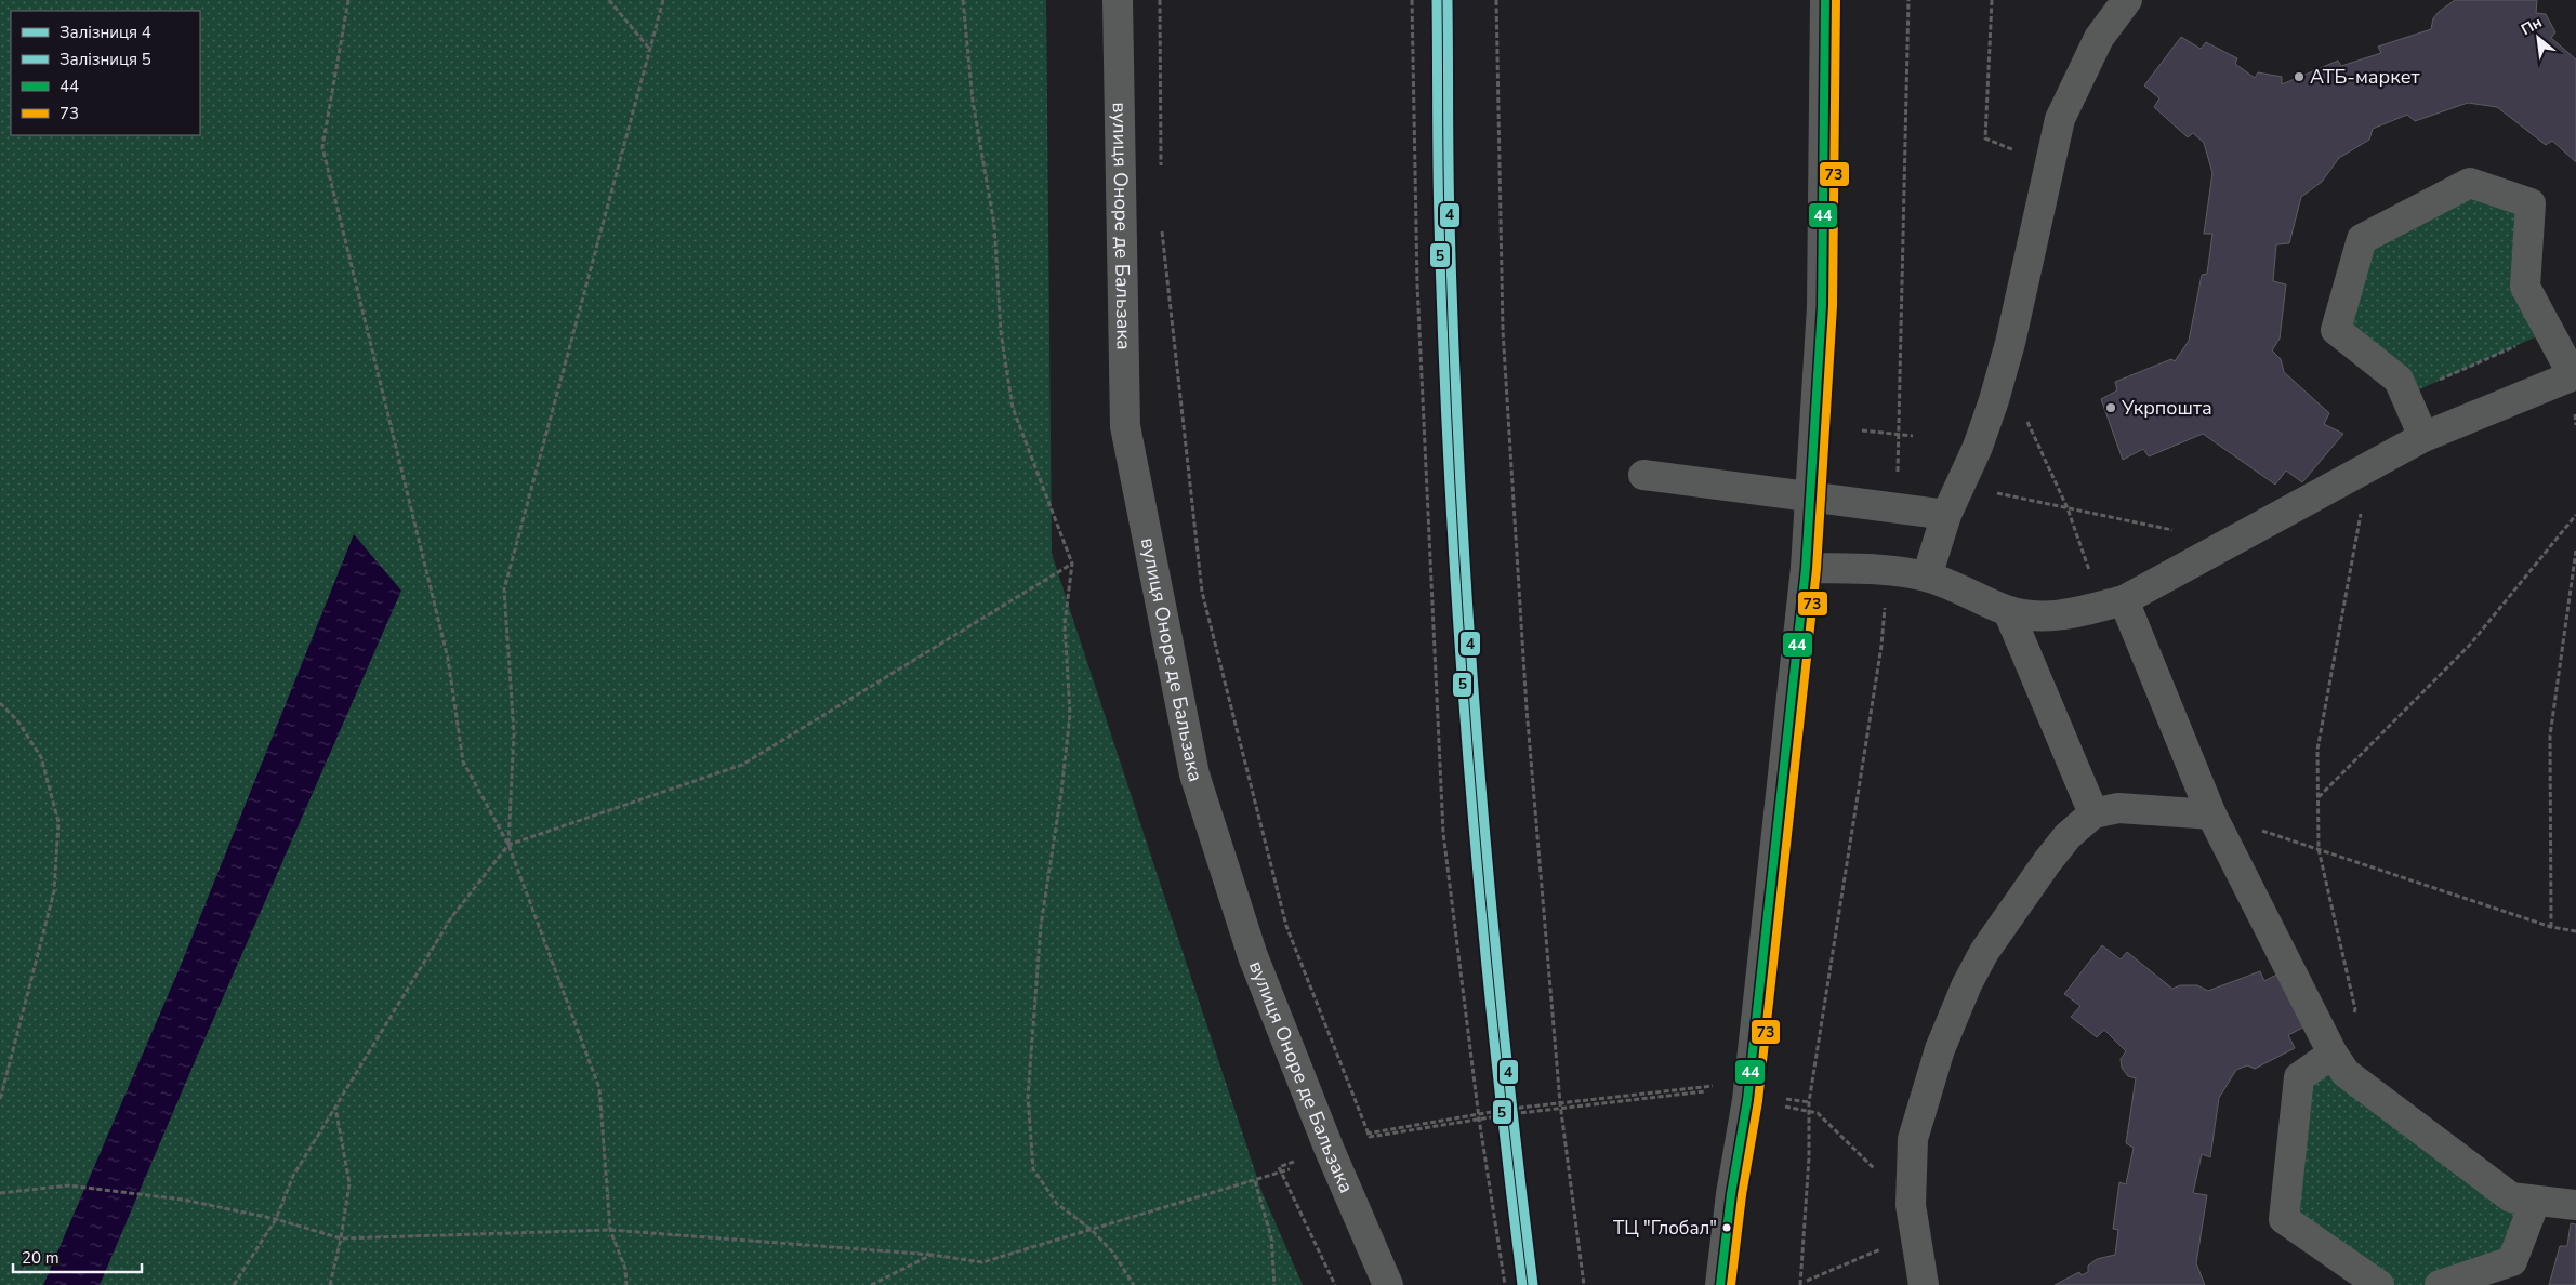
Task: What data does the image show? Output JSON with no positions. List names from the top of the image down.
{
  "streets": {
    "main road": ["вулиця Оноре де Бальзака"]
  },
  "places": ["АТБ-маркет", "Укрпошта", "ТЦ \"Глобал\""],
  "lines": [
    "rail line 4",
    "rail line 5",
    "transit line 44",
    "transit line 73"
  ],
  "legend": [
    "Залізниця 4",
    "Залізниця 5",
    "44",
    "73"
  ],
  "scale_bar": "20 m",
  "north": "top left"
}
